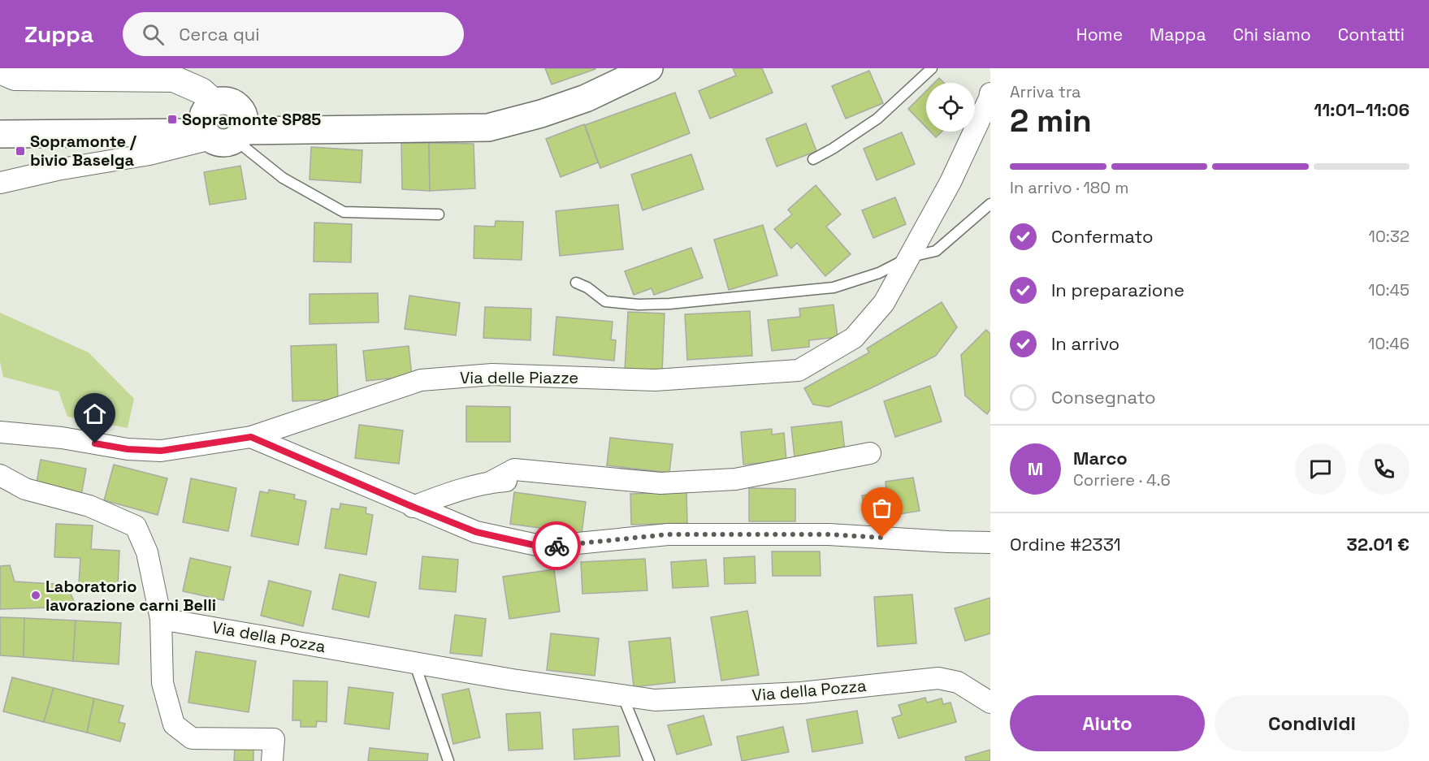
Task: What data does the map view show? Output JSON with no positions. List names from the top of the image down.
{
  "streets": {
    "street": ["Via delle Piazze", "Via della Pozza"]
  },
  "places": {
    "transit": ["Sopramonte SP85", "Sopramonte / bivio Baselga"],
    "other": ["Laboratorio lavorazione carni Belli"]
  },
  "page": {
    "header": "Zuppa",
    "search": "Cerca qui",
    "nav": [
      "Home",
      "Mappa",
      "Chi siamo",
      "Contatti"
    ],
    "heading": ["2 min", "Arriva tra", "11:01–11:06"],
    "panel": [
      "Marco",
      "Corriere · 4.6",
      "Ordine #2331",
      "32.01 €"
    ],
    "bar": "In arrivo · 180 m",
    "list": [
      ["Confermato", "10:32"],
      ["In preparazione", "10:45"],
      ["In arrivo", "10:46"],
      "Consegnato"
    ],
    "round": "M",
    "buttons": ["Aiuto", "Condividi"]
  }
}
